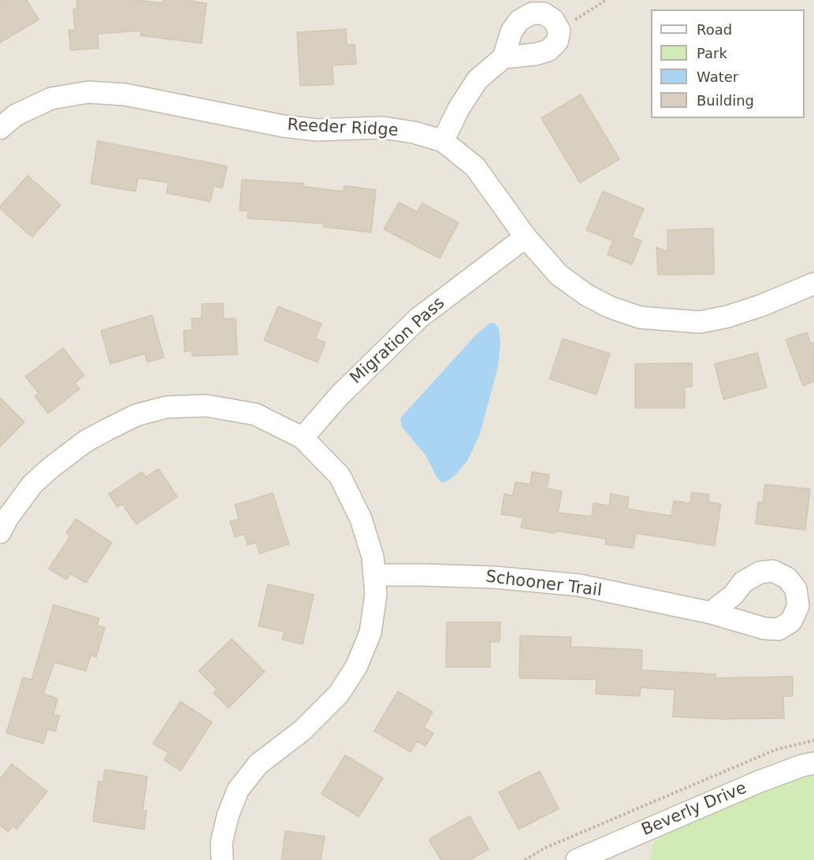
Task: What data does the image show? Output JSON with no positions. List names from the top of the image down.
{
  "streets": {
    "street": [
      "Reeder Ridge",
      "Migration Pass",
      "Schooner Trail",
      "Beverly Drive"
    ]
  },
  "crossings": [
    ["Reeder Ridge", "Migration Pass"]
  ],
  "legend": [
    "Road",
    "Park",
    "Water",
    "Building"
  ]
}
